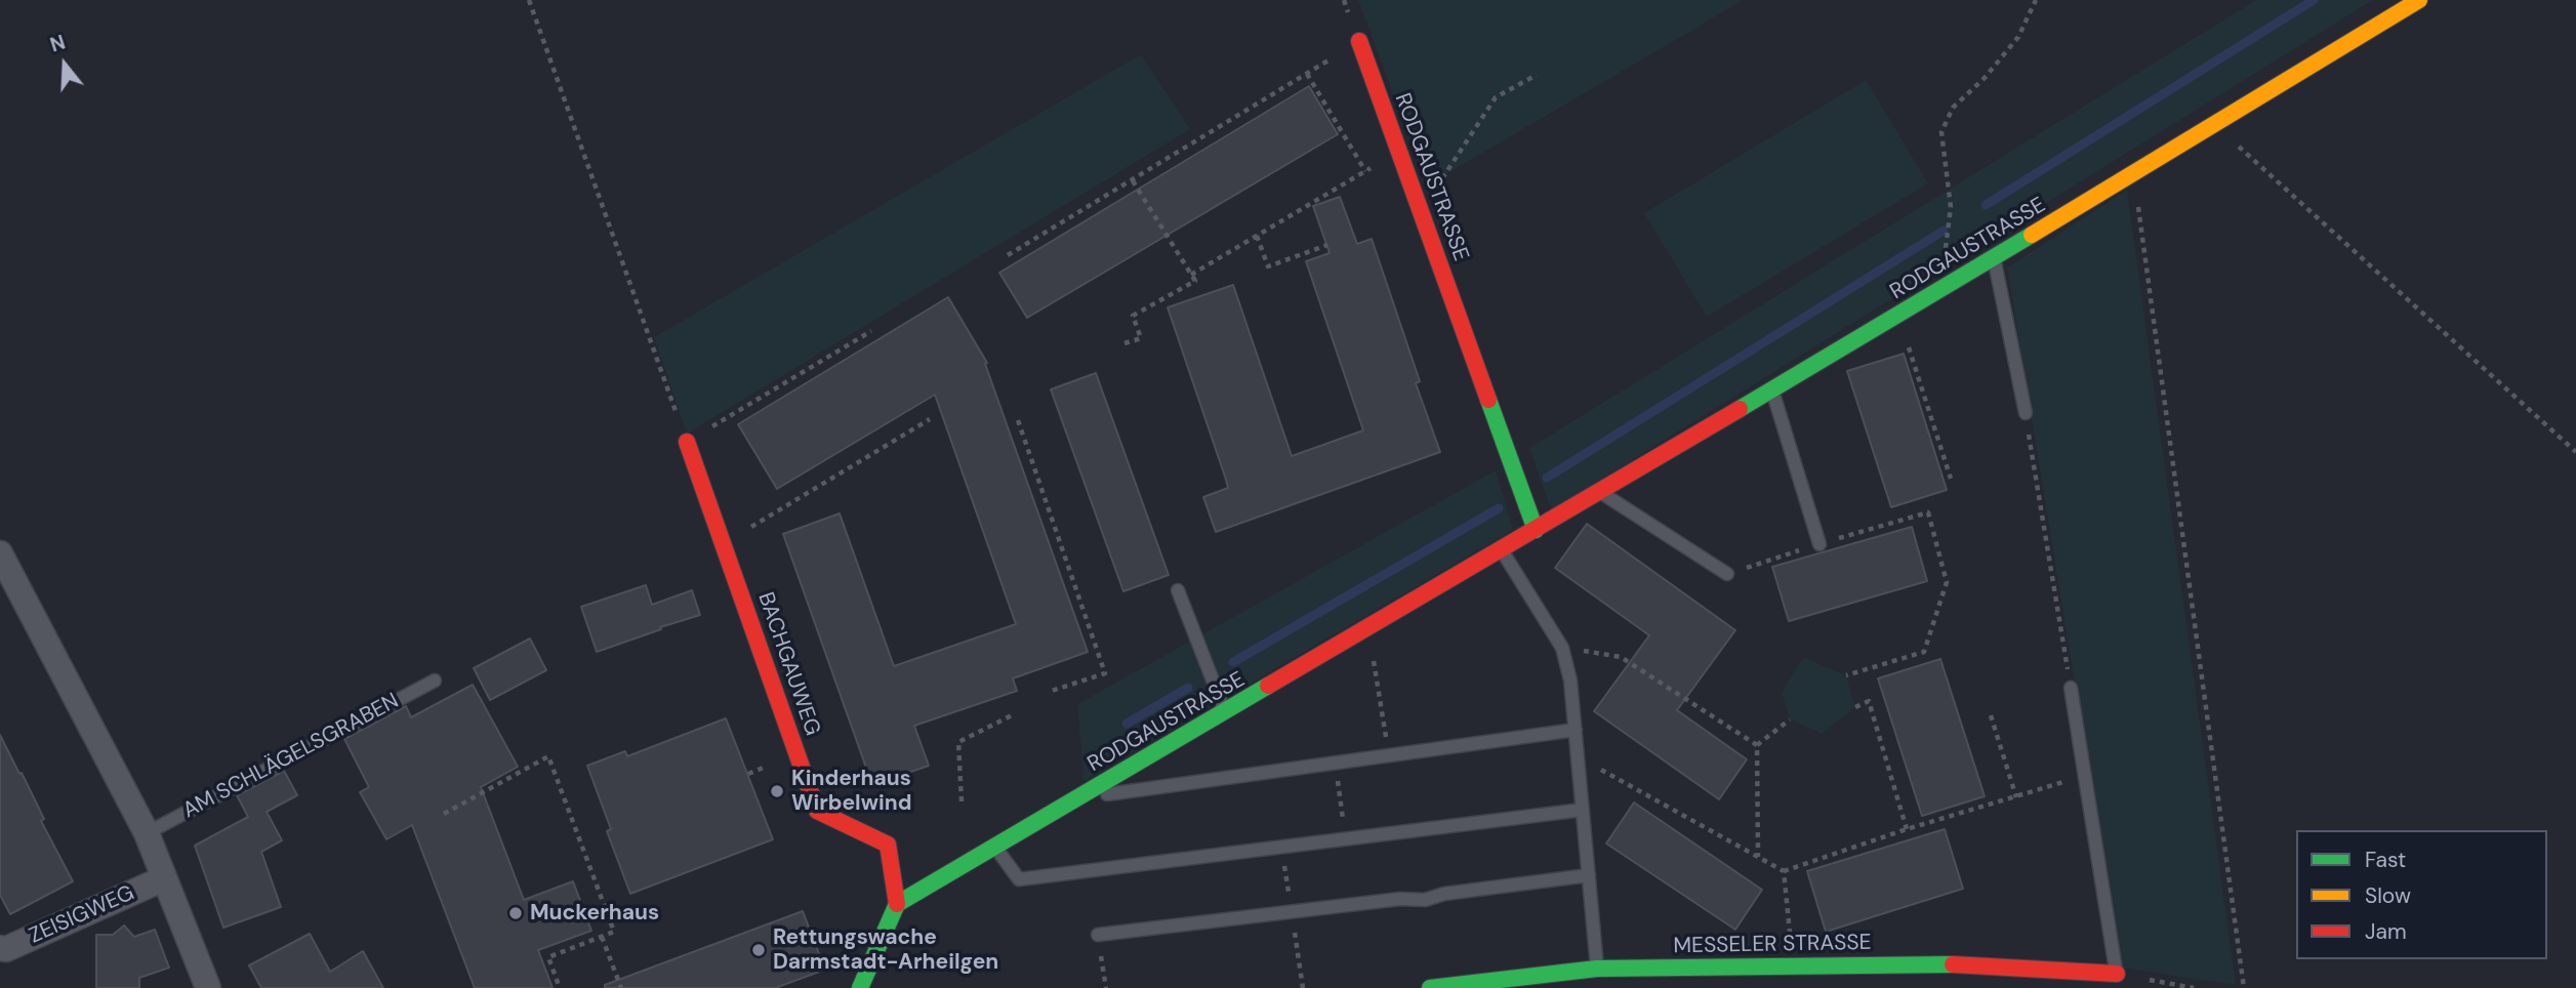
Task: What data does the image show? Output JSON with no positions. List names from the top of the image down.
{
  "streets": {
    "street": [
      "RODGAUSTRASSE",
      "BACHGAUWEG",
      "ZEISIGWEG",
      "MESSELER STRASSE"
    ],
    "lane": ["AM SCHLÄGELSGRABEN"]
  },
  "crossings": [
    ["RODGAUSTRASSE", "BACHGAUWEG"]
  ],
  "places": ["Kinderhaus Wirbelwind", "Muckerhaus", "Rettungswache Darmstadt-Arheilgen"],
  "legend": ["Fast", "Slow", "Jam"],
  "north": "top"
}
